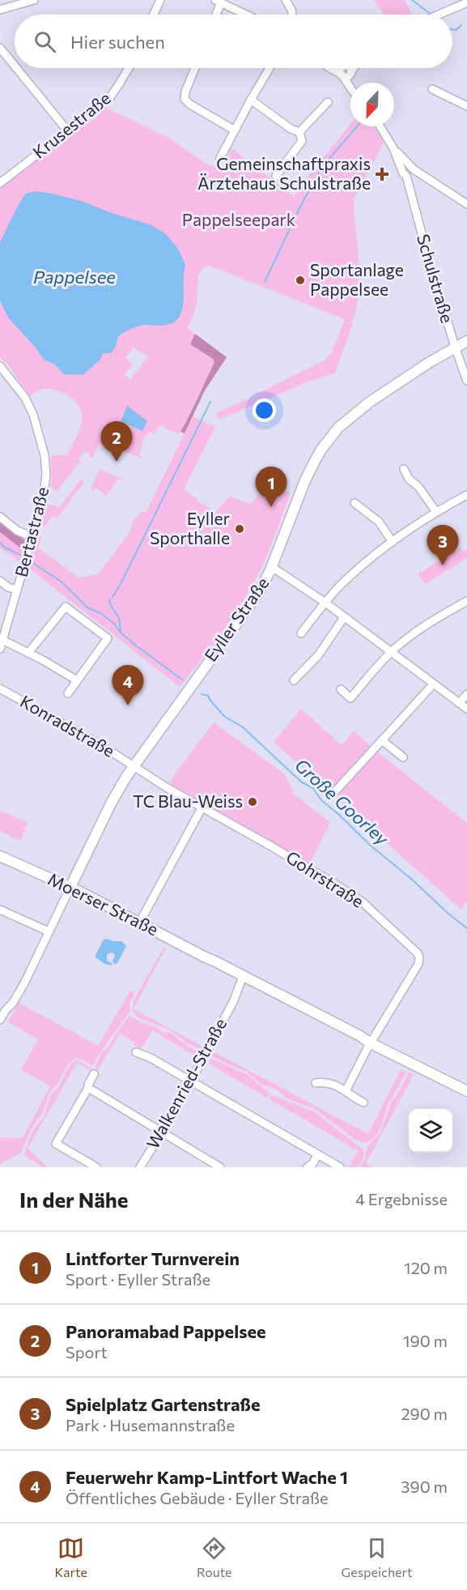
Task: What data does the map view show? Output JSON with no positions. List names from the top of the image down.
{
  "streets": {
    "main road": ["Eyller Straße", "Moerser Straße"],
    "street": [
      "Krusestraße",
      "Schulstraße",
      "Bertastraße",
      "Konradstraße",
      "Gohrstraße",
      "Walkenried-Straße"
    ]
  },
  "crossings": [
    ["Schulstraße", "Eyller Straße"],
    ["Eyller Straße", "Konradstraße"],
    ["Eyller Straße", "Gohrstraße"],
    ["Eyller Straße", "Moerser Straße"],
    ["Konradstraße", "Gohrstraße"],
    ["Gohrstraße", "Moerser Straße"],
    ["Moerser Straße", "Walkenried-Straße"]
  ],
  "water": ["Pappelsee", "Große Goorley"],
  "parks": ["Pappelseepark"],
  "places": {
    "health": ["Gemeinschaftpraxis Ärztehaus Schulstraße"],
    "other": ["Sportanlage Pappelsee", "Eyller Sporthalle", "TC Blau-Weiss"]
  },
  "north": "bottom left",
  "page": {
    "search": "Hier suchen",
    "pins": [
      "2",
      "1",
      "3",
      "4"
    ],
    "heading": ["In der Nähe", "4 Ergebnisse"],
    "list": [
      {
        "mark": "1",
        "name": "Lintforter Turnverein",
        "note": "Sport · Eyller Straße",
        "value": "120 m"
      },
      {
        "mark": "2",
        "name": "Panoramabad Pappelsee",
        "note": "Sport",
        "value": "190 m"
      },
      {
        "mark": "3",
        "name": "Spielplatz Gartenstraße",
        "note": "Park · Husemannstraße",
        "value": "290 m"
      },
      {
        "mark": "4",
        "name": "Feuerwehr Kamp-Lintfort Wache 1",
        "note": "Öffentliches Gebäude · Eyller Straße",
        "value": "390 m"
      }
    ],
    "nav": ["Karte", "Route", "Gespeichert"]
  }
}
